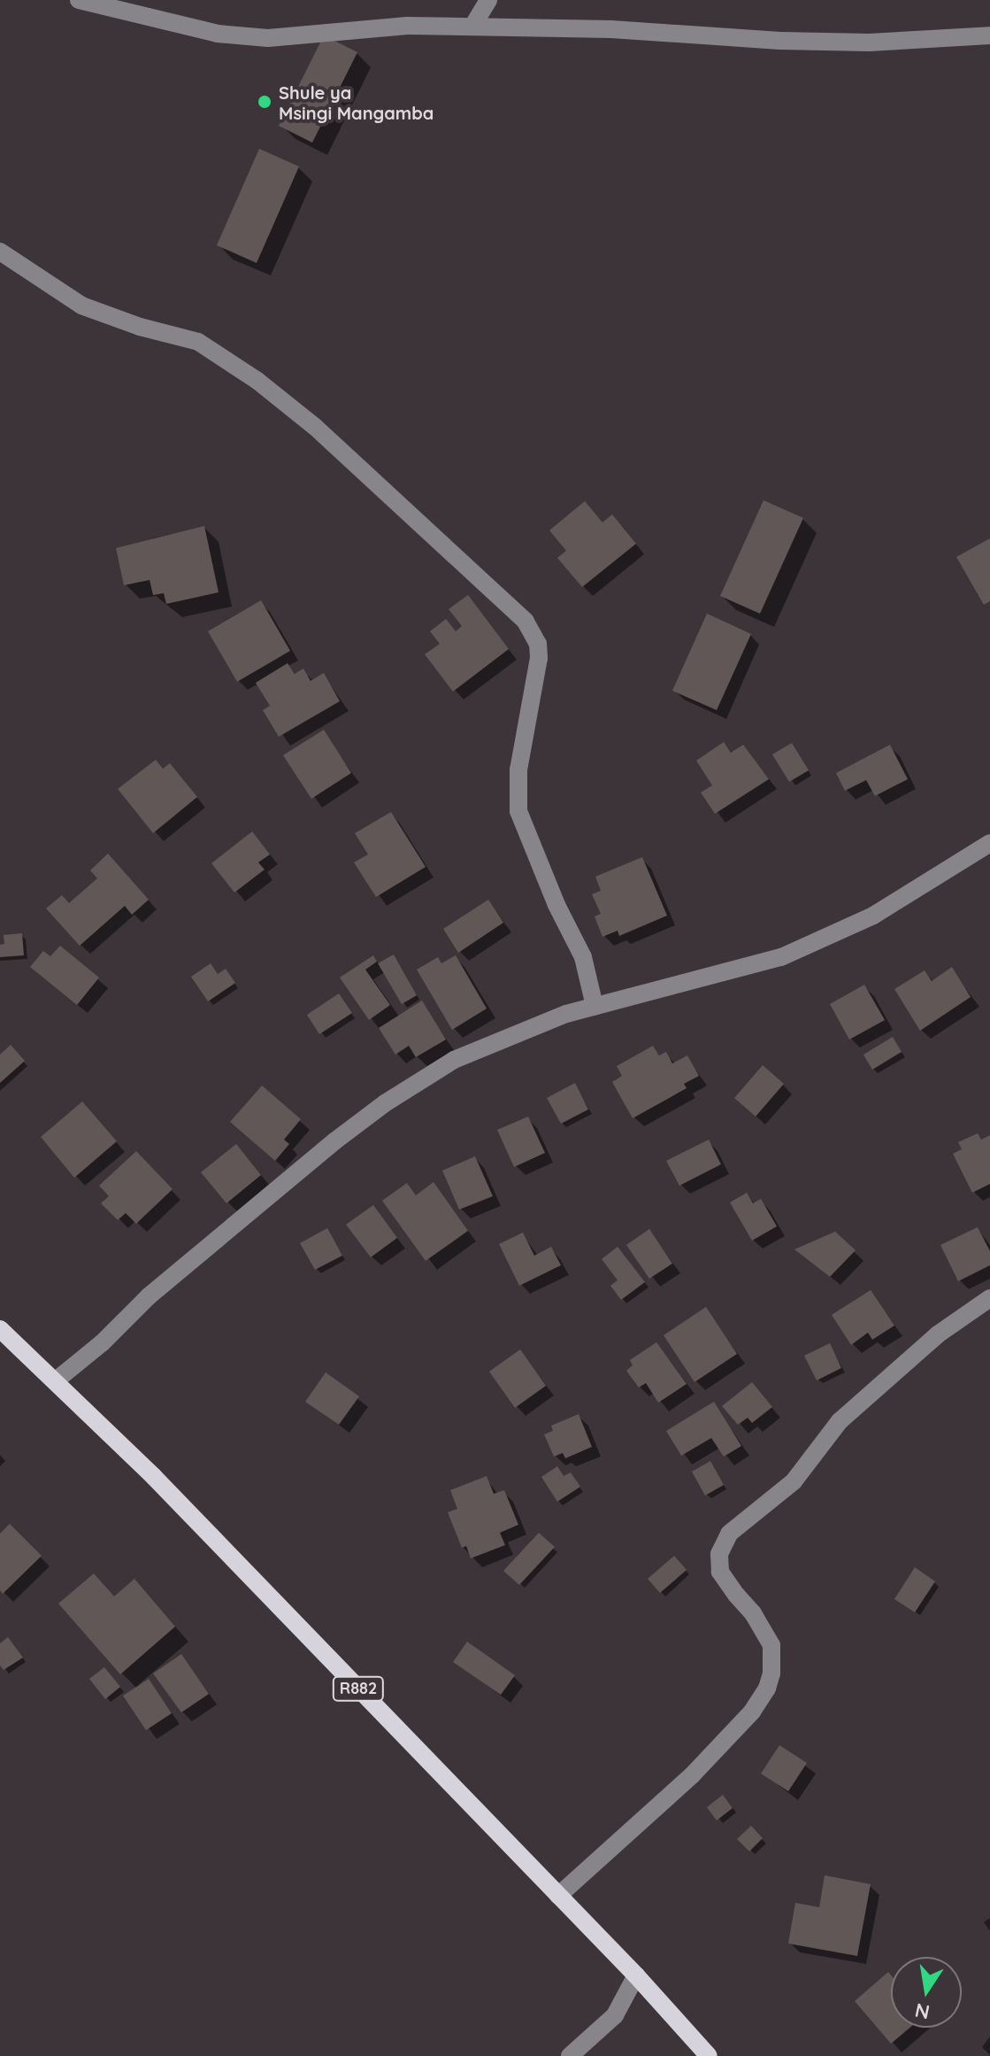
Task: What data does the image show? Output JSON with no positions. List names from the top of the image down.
{
  "streets": {
    "main road": ["R882"]
  },
  "places": ["Shule ya Msingi Mangamba"],
  "north": "bottom"
}
